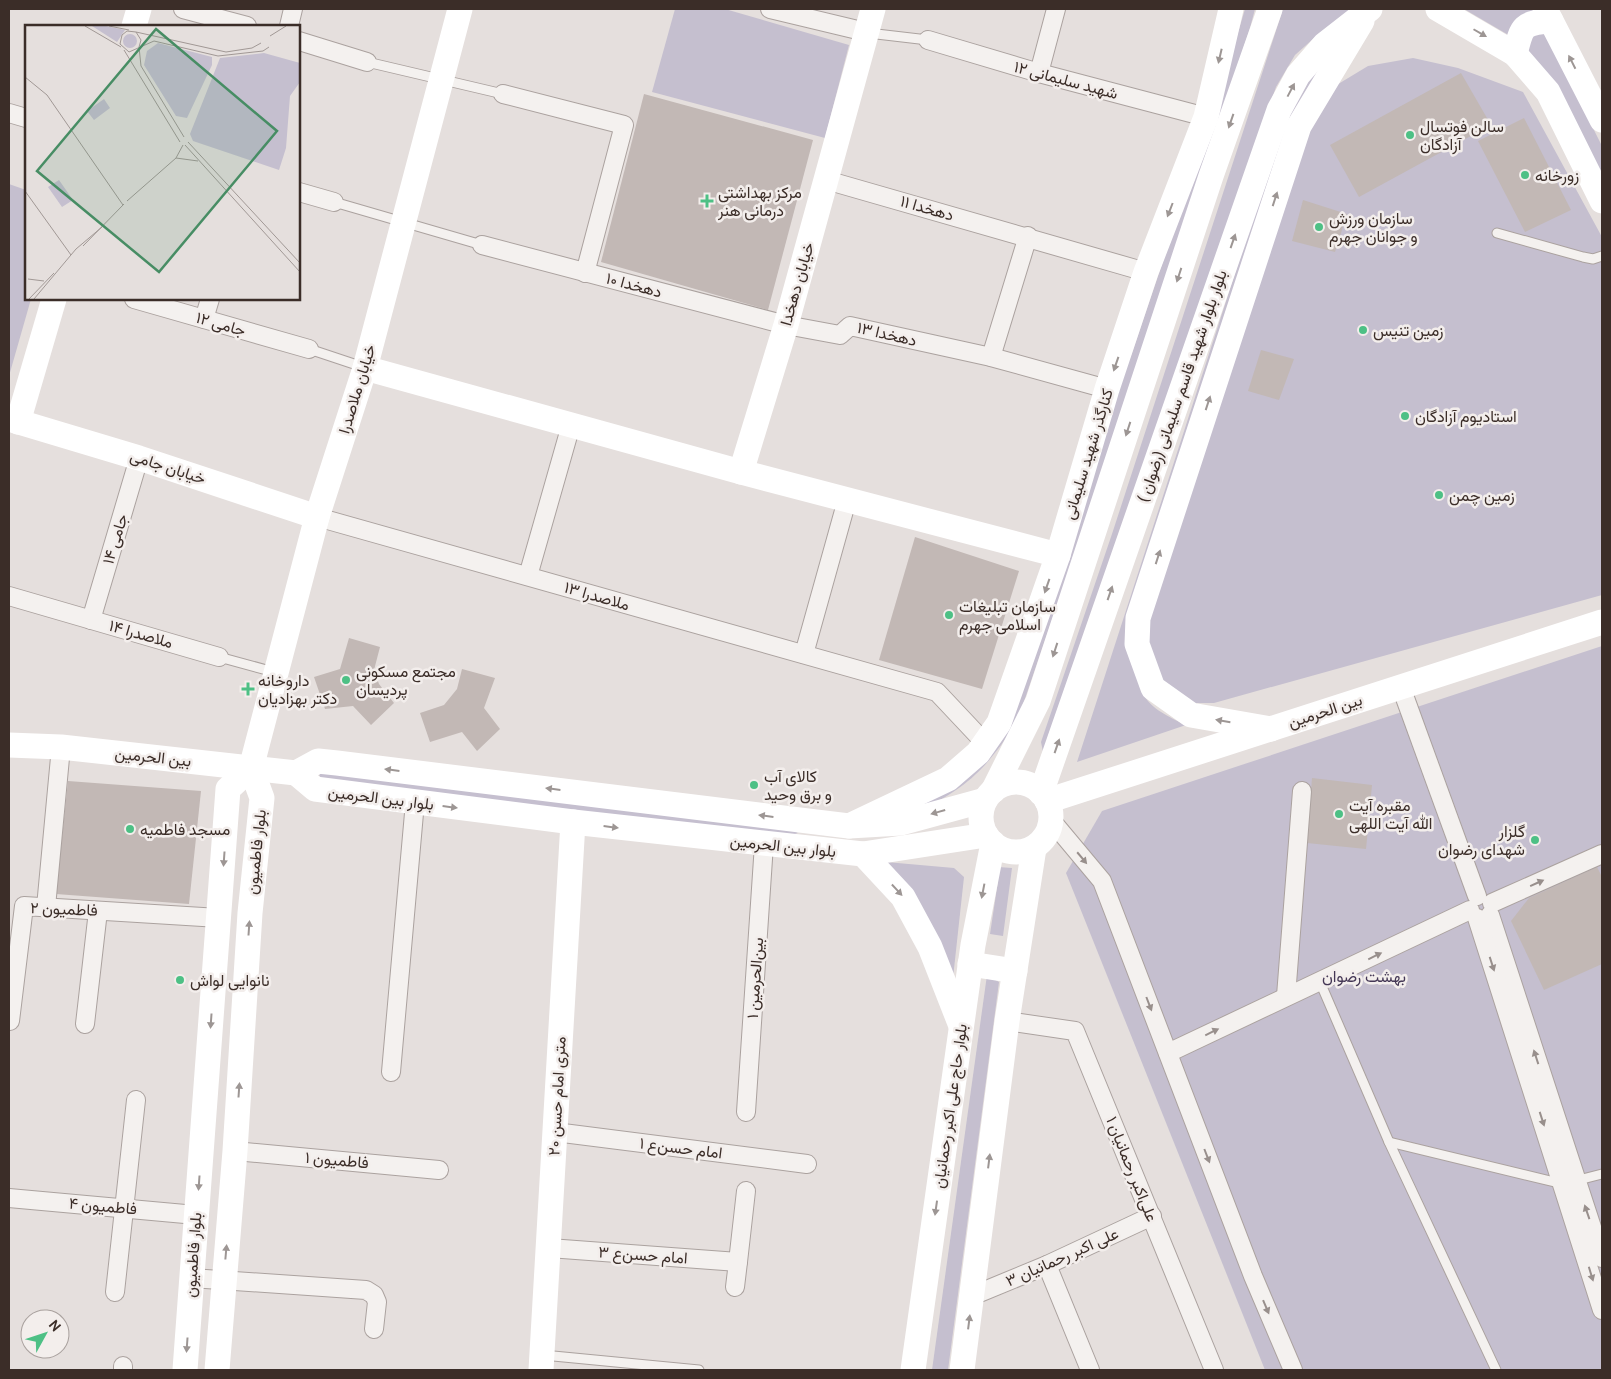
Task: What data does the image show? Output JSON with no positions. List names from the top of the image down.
{
  "streets": {
    "main road": [
      "خیابان دهخدا",
      "بلوار بلوار شهید قاسم سلیمانی (رضوان )",
      "خیابان ملاصدرا",
      "کنارگذر شهید سلیمانی",
      "خیابان جامی",
      "بین الحرمین",
      "بلوار بین الحرمین",
      "بلوار فاطمیون",
      "۲۰ متری امام حسن",
      "بلوار حاج علی اکبر رحمانیان"
    ],
    "street": [
      "شهید سلیمانی ۱۲",
      "دهخدا ۱۱",
      "دهخدا ۱۰",
      "جامی ۱۲",
      "دهخدا ۱۳",
      "جامی ۱۴",
      "ملاصدرا ۱۳",
      "ملاصدرا ۱۴",
      "فاطمیون ۲",
      "بین‌الحرمین ۱",
      "امام حسن‌ع ۱",
      "فاطمیون ۱",
      "علی‌اکبر رحمانیان ۱",
      "فاطمیون ۴",
      "امام حسن‌ع ۳",
      "علی اکبر رحمانیان ۳"
    ]
  },
  "crossings": [
    ["شهید سلیمانی ۱۲", "کنارگذر شهید سلیمانی"],
    ["دهخدا ۱۱", "خیابان دهخدا"],
    ["دهخدا ۱۱", "کنارگذر شهید سلیمانی"],
    ["خیابان دهخدا", "دهخدا ۱۰"],
    ["خیابان دهخدا", "دهخدا ۱۳"],
    ["دهخدا ۱۰", "دهخدا ۱۳"],
    ["بلوار بلوار شهید قاسم سلیمانی (رضوان )", "بین الحرمین"],
    ["بلوار بلوار شهید قاسم سلیمانی (رضوان )", "بلوار بین الحرمین"],
    ["بلوار بلوار شهید قاسم سلیمانی (رضوان )", "بلوار حاج علی اکبر رحمانیان"],
    ["خیابان ملاصدرا", "خیابان جامی"],
    ["خیابان ملاصدرا", "ملاصدرا ۱۳"],
    ["خیابان ملاصدرا", "ملاصدرا ۱۴"],
    ["خیابان ملاصدرا", "بین الحرمین"],
    ["خیابان ملاصدرا", "بلوار فاطمیون"],
    ["کنارگذر شهید سلیمانی", "ملاصدرا ۱۳"],
    ["کنارگذر شهید سلیمانی", "بلوار بین الحرمین"],
    ["خیابان جامی", "جامی ۱۴"],
    ["خیابان جامی", "ملاصدرا ۱۳"],
    ["جامی ۱۴", "ملاصدرا ۱۴"],
    ["بین الحرمین", "بلوار بین الحرمین"],
    ["بین الحرمین", "بلوار فاطمیون"],
    ["بین الحرمین", "بلوار حاج علی اکبر رحمانیان"],
    ["بلوار بین الحرمین", "بین‌الحرمین ۱"],
    ["بلوار بین الحرمین", "۲۰ متری امام حسن"],
    ["بلوار بین الحرمین", "بلوار حاج علی اکبر رحمانیان"],
    ["بلوار فاطمیون", "فاطمیون ۲"],
    ["بلوار فاطمیون", "فاطمیون ۱"],
    ["بلوار فاطمیون", "فاطمیون ۴"],
    ["۲۰ متری امام حسن", "امام حسن‌ع ۱"],
    ["۲۰ متری امام حسن", "امام حسن‌ع ۳"],
    ["علی‌اکبر رحمانیان ۱", "علی اکبر رحمانیان ۳"]
  ],
  "parks": ["بهشت رضوان"],
  "places": {
    "other": [
      "سالن فوتسال آزادگان",
      "زورخانه",
      "سازمان ورزش و جوانان جهرم",
      "زمین تنیس",
      "استادیوم آزادگان",
      "زمین چمن",
      "سازمان تبلیغات اسلامی جهرم",
      "مجتمع مسکونی پردیسان",
      "کالای آب و برق وحید",
      "مقبره آیت الله آیت اللهی",
      "مسجد فاطمیه",
      "گلزار شهدای رضوان",
      "نانوایی لواش"
    ],
    "health": ["مرکز بهداشتی درمانی هنر", "داروخانه دکتر بهزادیان"]
  },
  "north": "top right"
}
